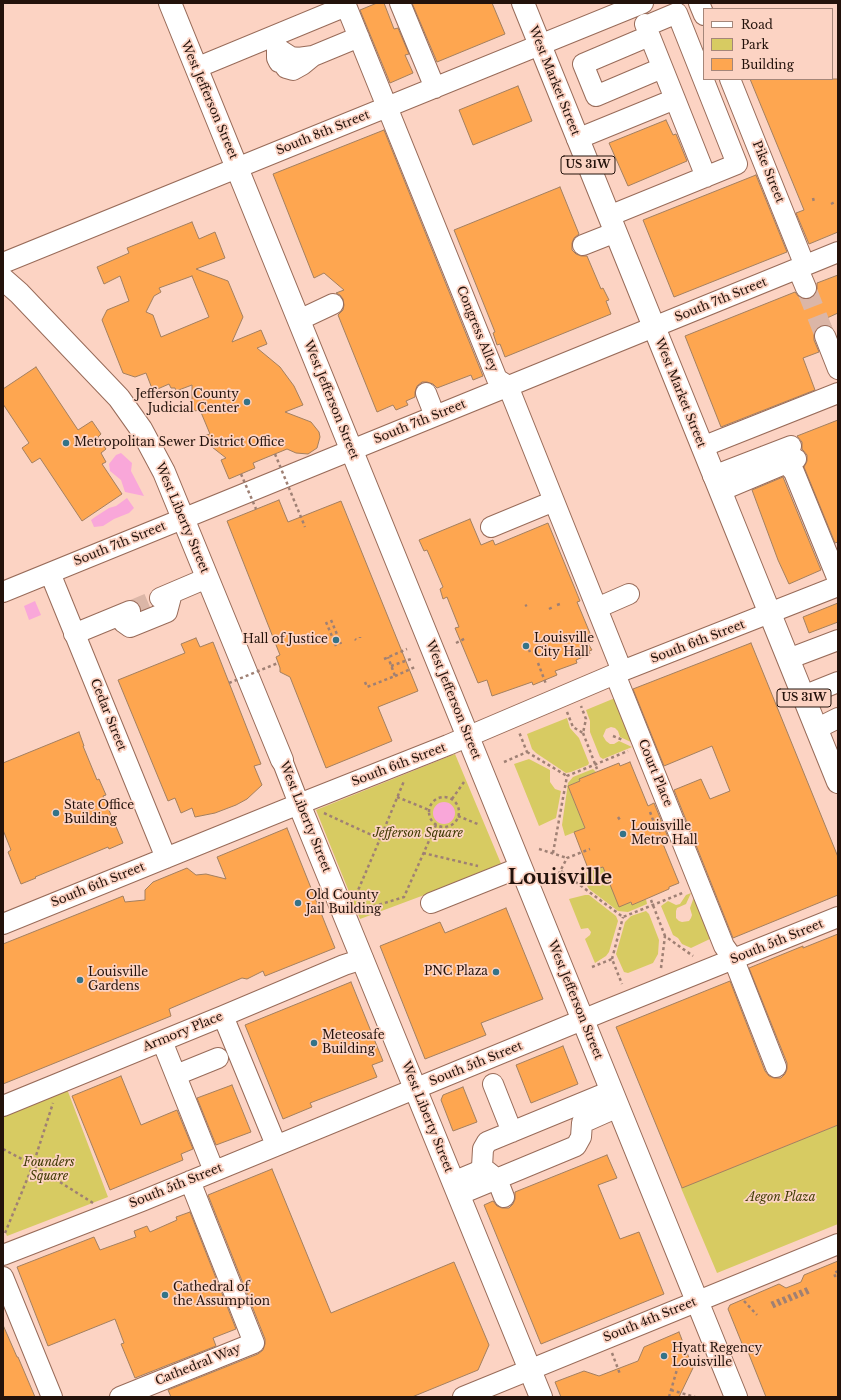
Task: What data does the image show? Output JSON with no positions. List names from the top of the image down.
{
  "streets": {
    "main road": [
      "West Market Street",
      "West Jefferson Street",
      "US 31W",
      "West Liberty Street"
    ],
    "street": [
      "South 8th Street",
      "Pike Street",
      "South 7th Street",
      "Congress Alley",
      "South 6th Street",
      "Cedar Street",
      "Court Place",
      "South 5th Street",
      "Armory Place",
      "South 4th Street",
      "Cathedral Way"
    ]
  },
  "crossings": [
    ["West Market Street", "South 8th Street"],
    ["West Market Street", "South 7th Street"],
    ["West Market Street", "South 6th Street"],
    ["West Jefferson Street", "South 8th Street"],
    ["West Jefferson Street", "South 7th Street"],
    ["West Jefferson Street", "South 6th Street"],
    ["West Jefferson Street", "South 5th Street"],
    ["West Jefferson Street", "South 4th Street"],
    ["South 8th Street", "Congress Alley"],
    ["Pike Street", "South 7th Street"],
    ["South 7th Street", "Congress Alley"],
    ["South 7th Street", "West Liberty Street"],
    ["South 7th Street", "Cedar Street"],
    ["Congress Alley", "South 6th Street"],
    ["Congress Alley", "Court Place"],
    ["West Liberty Street", "South 6th Street"],
    ["West Liberty Street", "South 5th Street"],
    ["West Liberty Street", "Armory Place"],
    ["West Liberty Street", "South 4th Street"],
    ["South 6th Street", "Cedar Street"],
    ["South 6th Street", "Court Place"],
    ["Court Place", "South 5th Street"],
    ["South 5th Street", "Cathedral Way"]
  ],
  "districts": ["Louisville"],
  "parks": ["Jefferson Square", "Founders Square", "Aegon Plaza"],
  "places": [
    "Jefferson County Judicial Center",
    "Metropolitan Sewer District Office",
    "Hall of Justice",
    "Louisville City Hall",
    "State Office Building",
    "Louisville Metro Hall",
    "Old County Jail Building",
    "PNC Plaza",
    "Louisville Gardens",
    "Meteosafe Building",
    "Cathedral of the Assumption",
    "Hyatt Regency Louisville"
  ],
  "legend": ["Road", "Park", "Building"]
}
